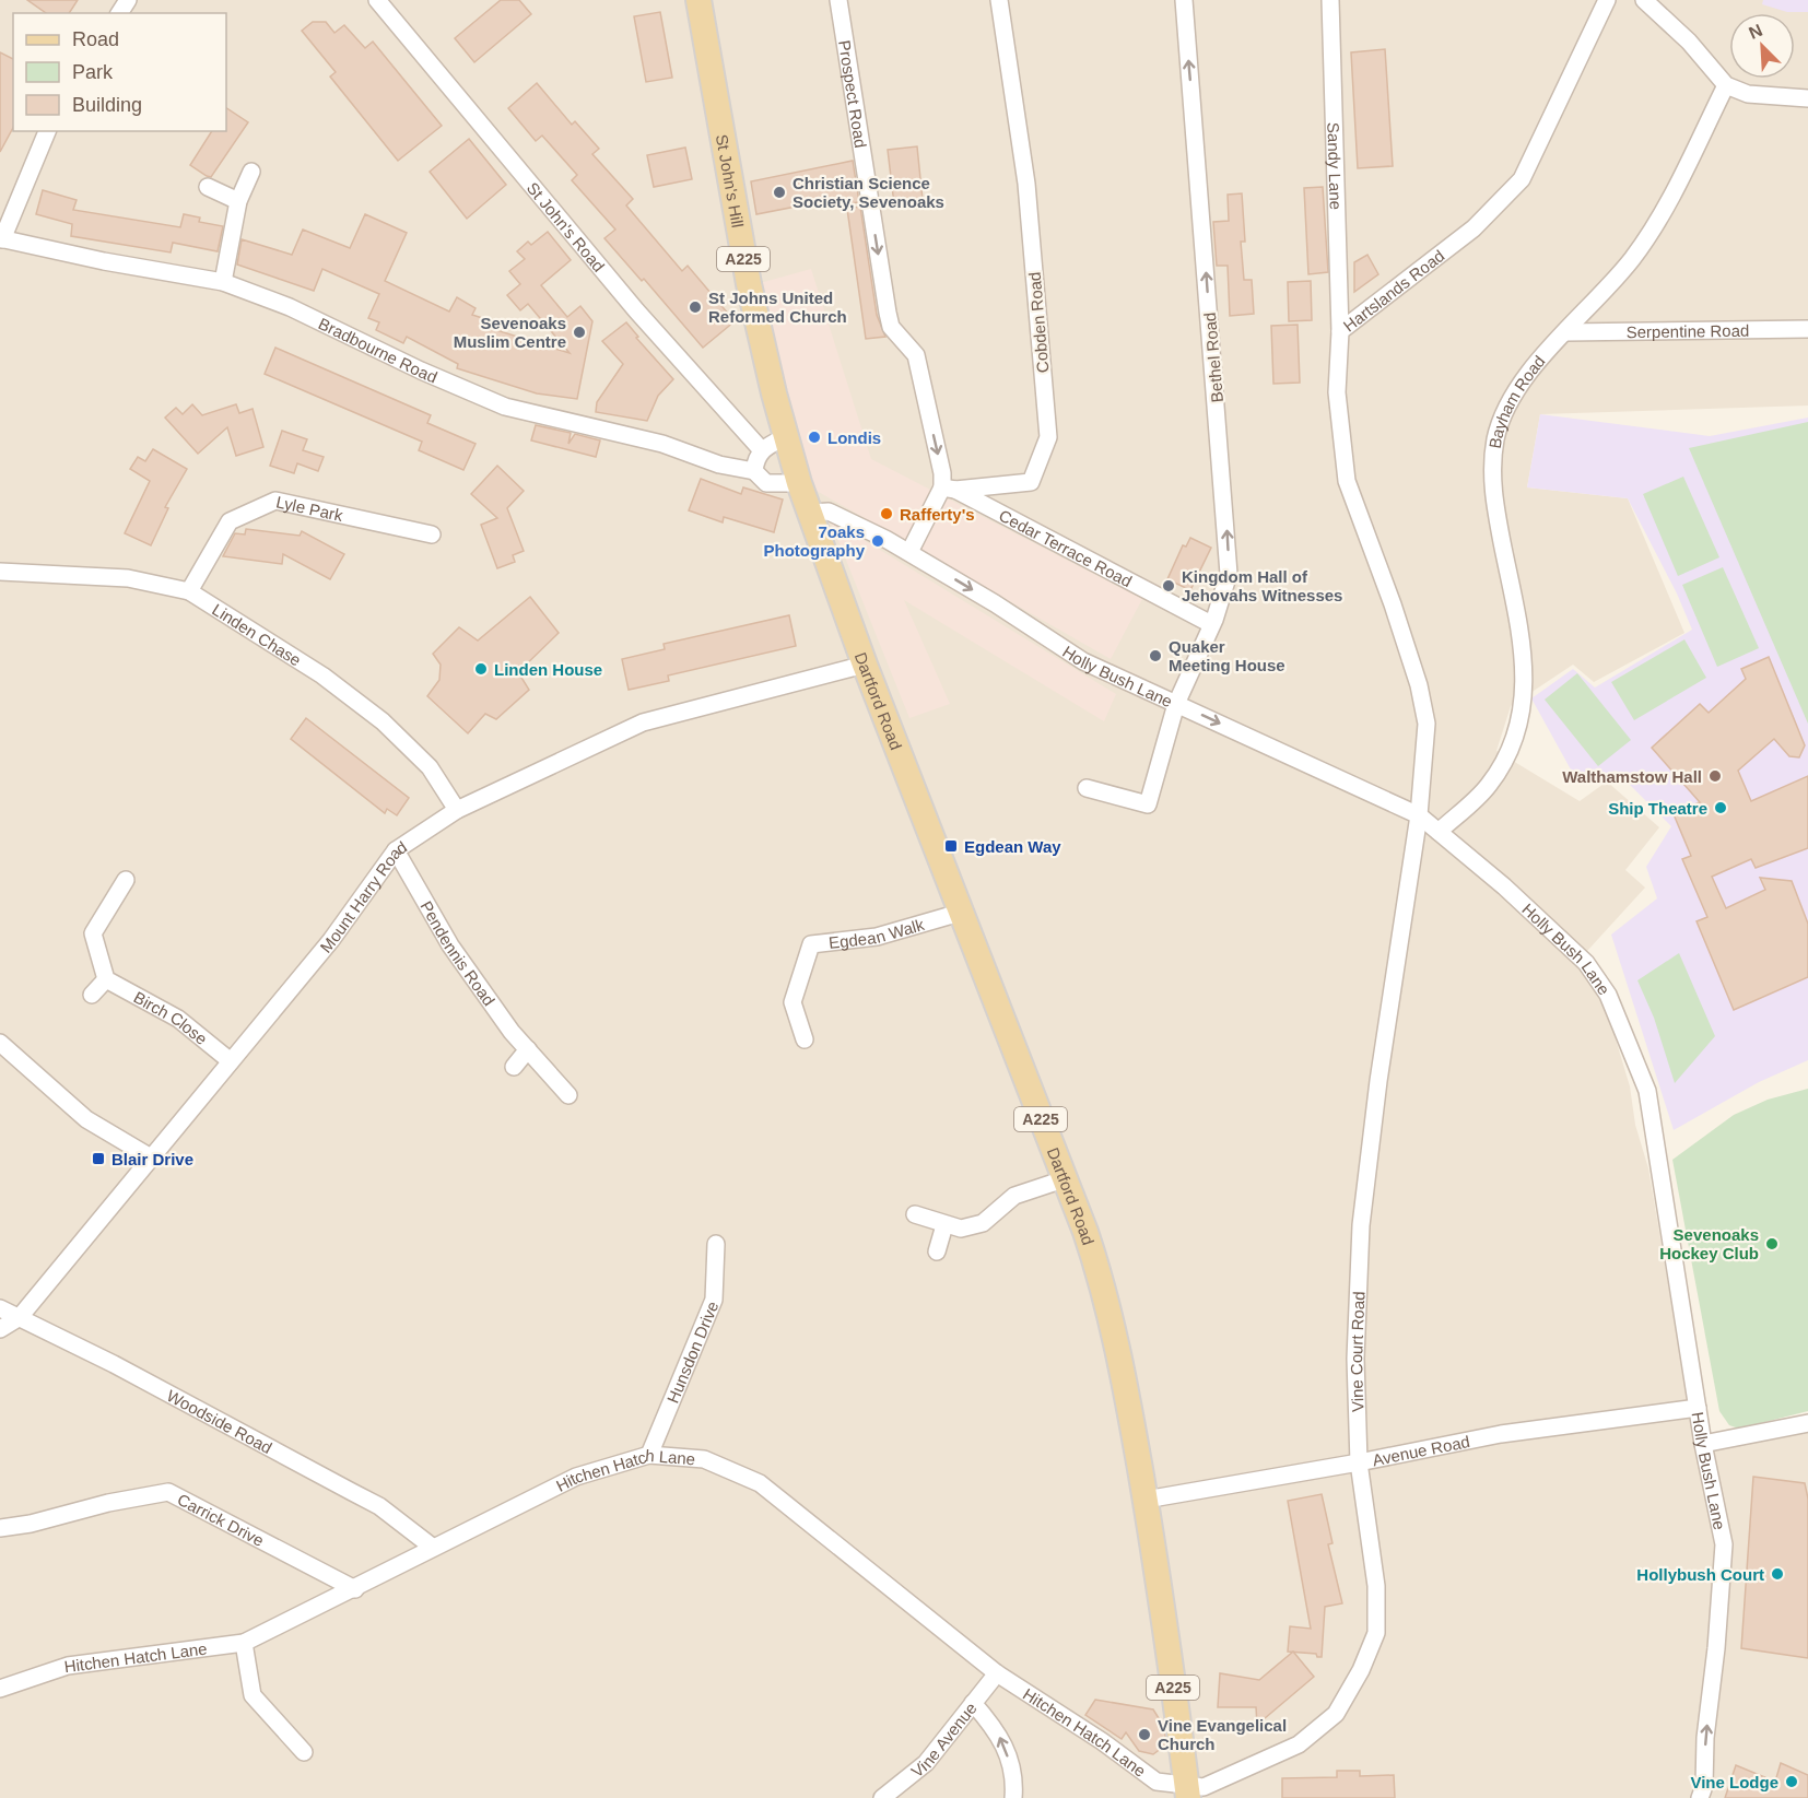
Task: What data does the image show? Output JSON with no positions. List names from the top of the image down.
{
  "streets": {
    "main road": ["St John's Hill", "A225", "Dartford Road"],
    "street": [
      "Prospect Road",
      "Sandy Lane",
      "St John's Road",
      "Hartslands Road",
      "Cobden Road",
      "Serpentine Road",
      "Bradbourne Road",
      "Bethel Road",
      "Bayham Road",
      "Lyle Park",
      "Cedar Terrace Road",
      "Linden Chase",
      "Holly Bush Lane",
      "Mount Harry Road",
      "Egdean Walk",
      "Pendennis Road",
      "Birch Close",
      "Hunsdon Drive",
      "Vine Court Road",
      "Woodside Road",
      "Avenue Road",
      "Hitchen Hatch Lane",
      "Carrick Drive",
      "Vine Avenue"
    ]
  },
  "crossings": [
    ["Prospect Road", "Cobden Road"],
    ["Prospect Road", "Cedar Terrace Road"],
    ["Sandy Lane", "Hartslands Road"],
    ["St John's Hill", "Bradbourne Road"],
    ["St John's Hill", "Holly Bush Lane"],
    ["St John's Hill", "Dartford Road"],
    ["Hartslands Road", "Holly Bush Lane"],
    ["Hartslands Road", "Vine Court Road"],
    ["Cobden Road", "Cedar Terrace Road"],
    ["Serpentine Road", "Bayham Road"],
    ["Bethel Road", "Cedar Terrace Road"],
    ["Bethel Road", "Holly Bush Lane"],
    ["Bayham Road", "Holly Bush Lane"],
    ["Lyle Park", "Linden Chase"],
    ["Linden Chase", "Mount Harry Road"],
    ["Holly Bush Lane", "Dartford Road"],
    ["Holly Bush Lane", "Vine Court Road"],
    ["Holly Bush Lane", "Avenue Road"],
    ["Dartford Road", "Mount Harry Road"],
    ["Dartford Road", "Egdean Walk"],
    ["Dartford Road", "Vine Court Road"],
    ["Dartford Road", "Avenue Road"],
    ["Dartford Road", "Hitchen Hatch Lane"],
    ["Mount Harry Road", "Pendennis Road"],
    ["Mount Harry Road", "Birch Close"],
    ["Mount Harry Road", "Woodside Road"],
    ["Hunsdon Drive", "Hitchen Hatch Lane"],
    ["Vine Court Road", "Avenue Road"],
    ["Vine Court Road", "Hitchen Hatch Lane"],
    ["Woodside Road", "Hitchen Hatch Lane"],
    ["Hitchen Hatch Lane", "Carrick Drive"],
    ["Hitchen Hatch Lane", "Vine Avenue"]
  ],
  "one_way": ["Prospect Road", "Bethel Road"],
  "places": {
    "other": [
      "Christian Science Society, Sevenoaks",
      "St Johns United Reformed Church",
      "Sevenoaks Muslim Centre",
      "Londis",
      "Rafferty's",
      "7oaks Photography",
      "Kingdom Hall of Jehovahs Witnesses",
      "Quaker Meeting House",
      "Linden House",
      "Walthamstow Hall",
      "Ship Theatre",
      "Sevenoaks Hockey Club",
      "Hollybush Court",
      "Vine Evangelical Church",
      "Vine Lodge"
    ],
    "transit": ["Egdean Way", "Blair Drive"]
  },
  "legend": ["Road", "Park", "Building"],
  "north": "top left"
}
